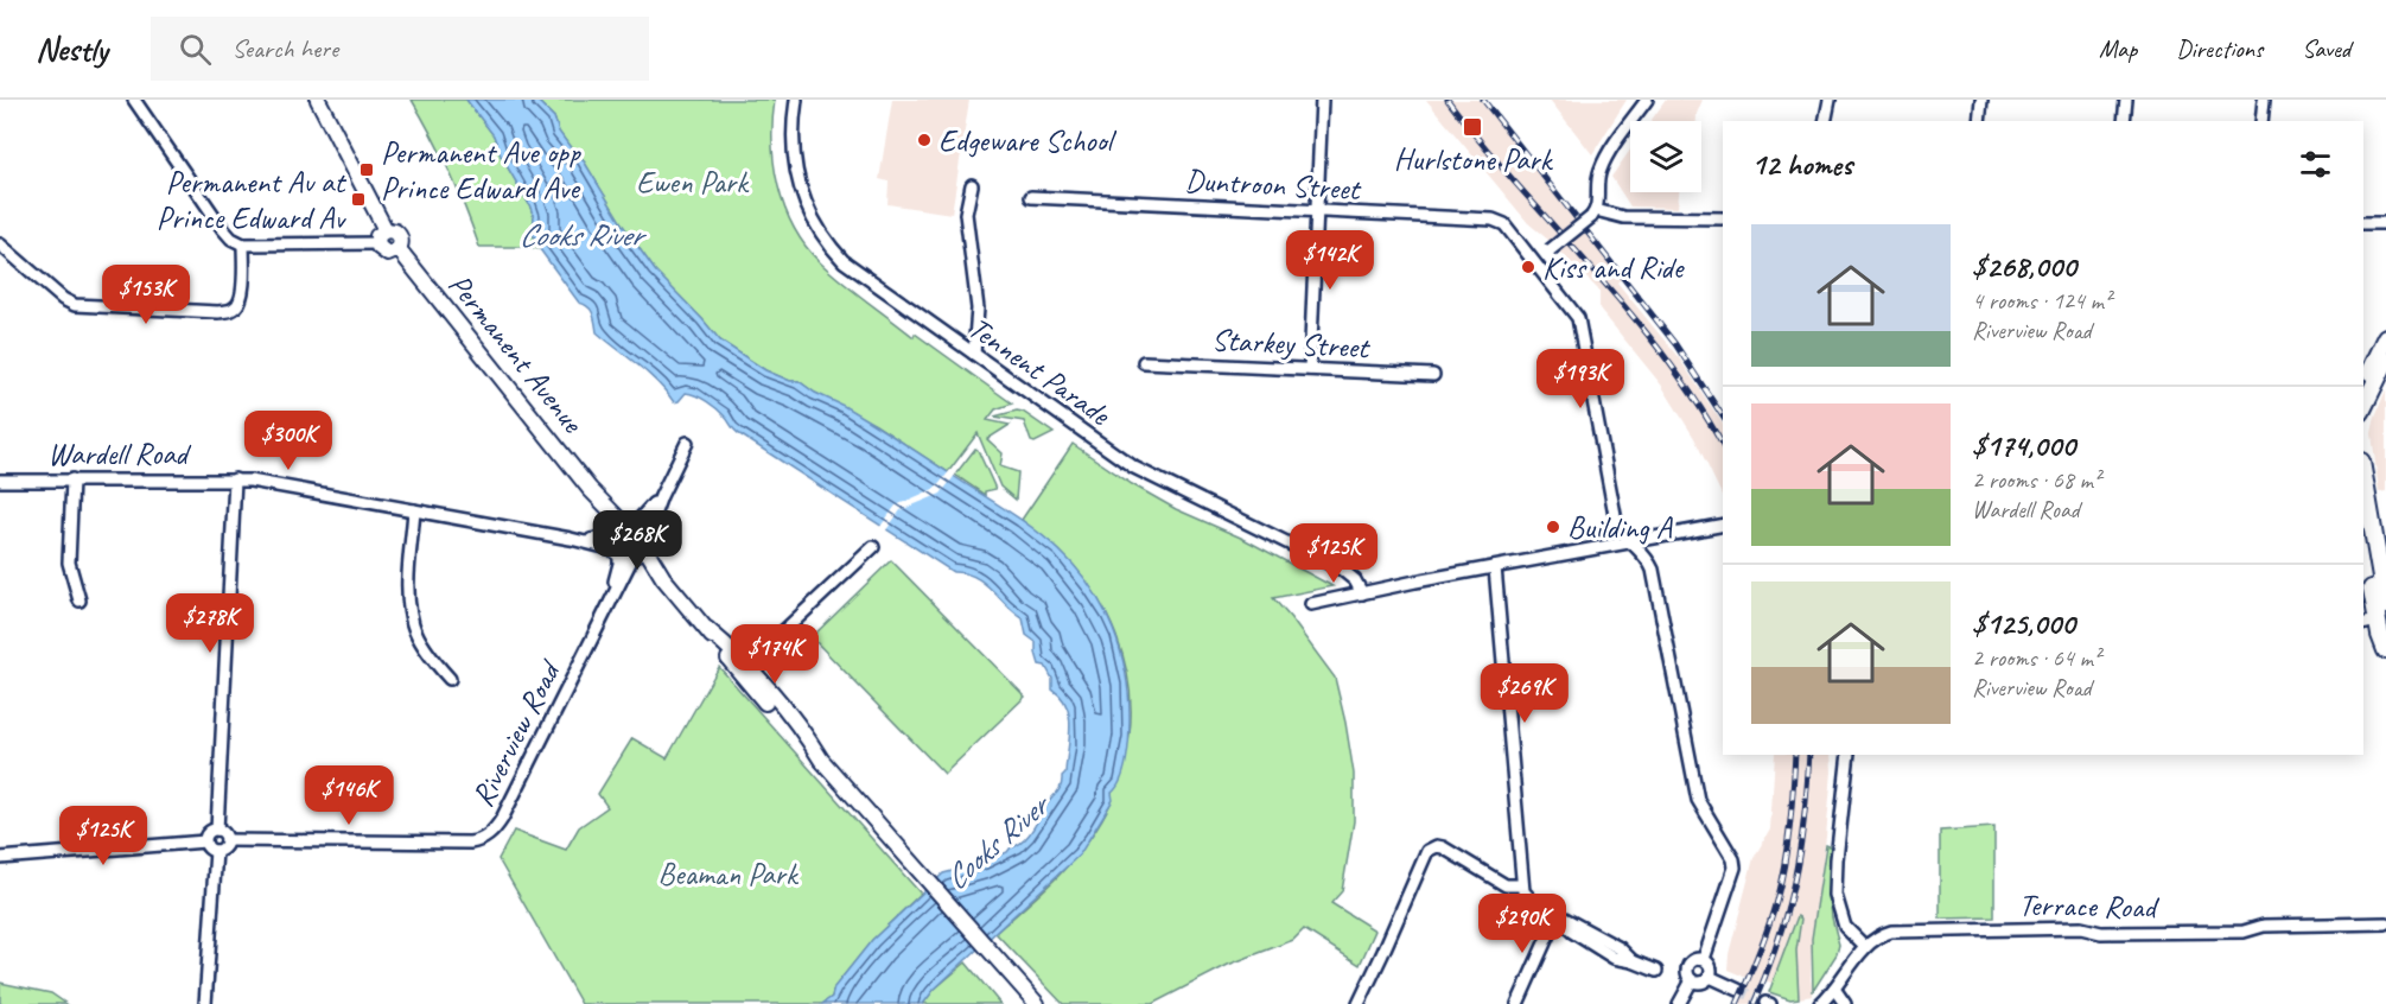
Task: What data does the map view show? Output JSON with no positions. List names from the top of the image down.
{
  "streets": {
    "main road": ["Permanent Avenue"],
    "street": [
      "Duntroon Street",
      "Starkey Street",
      "Tennent Parade",
      "Wardell Road",
      "Riverview Road",
      "Terrace Road"
    ]
  },
  "crossings": [
    ["Permanent Avenue", "Wardell Road"],
    ["Permanent Avenue", "Riverview Road"],
    ["Wardell Road", "Riverview Road"]
  ],
  "water": ["Cooks River"],
  "parks": ["Ewen Park", "Beaman Park"],
  "places": {
    "transit": ["Hurlstone Park", "Permanent Ave opp Prince Edward Ave", "Permanent Av at Prince Edward Av"],
    "other": ["Edgeware School", "Kiss and Ride", "Building A"]
  },
  "page": {
    "header": "Nestly",
    "search": "Search here",
    "nav": ["Map", "Directions", "Saved"],
    "heading": "12 homes",
    "list": [
      {
        "name": "$268,000",
        "note": "4 rooms · 124 m² · Riverview Road"
      },
      {
        "name": "$174,000",
        "note": "2 rooms · 68 m² · Wardell Road"
      },
      {
        "name": "$125,000",
        "note": "2 rooms · 64 m² · Riverview Road"
      }
    ],
    "price": [
      "$142K",
      "$153K",
      "$193K",
      "$300K",
      "$268K",
      "$125K",
      "$278K",
      "$174K",
      "$269K",
      "$146K",
      "$125K",
      "$290K"
    ]
  }
}
